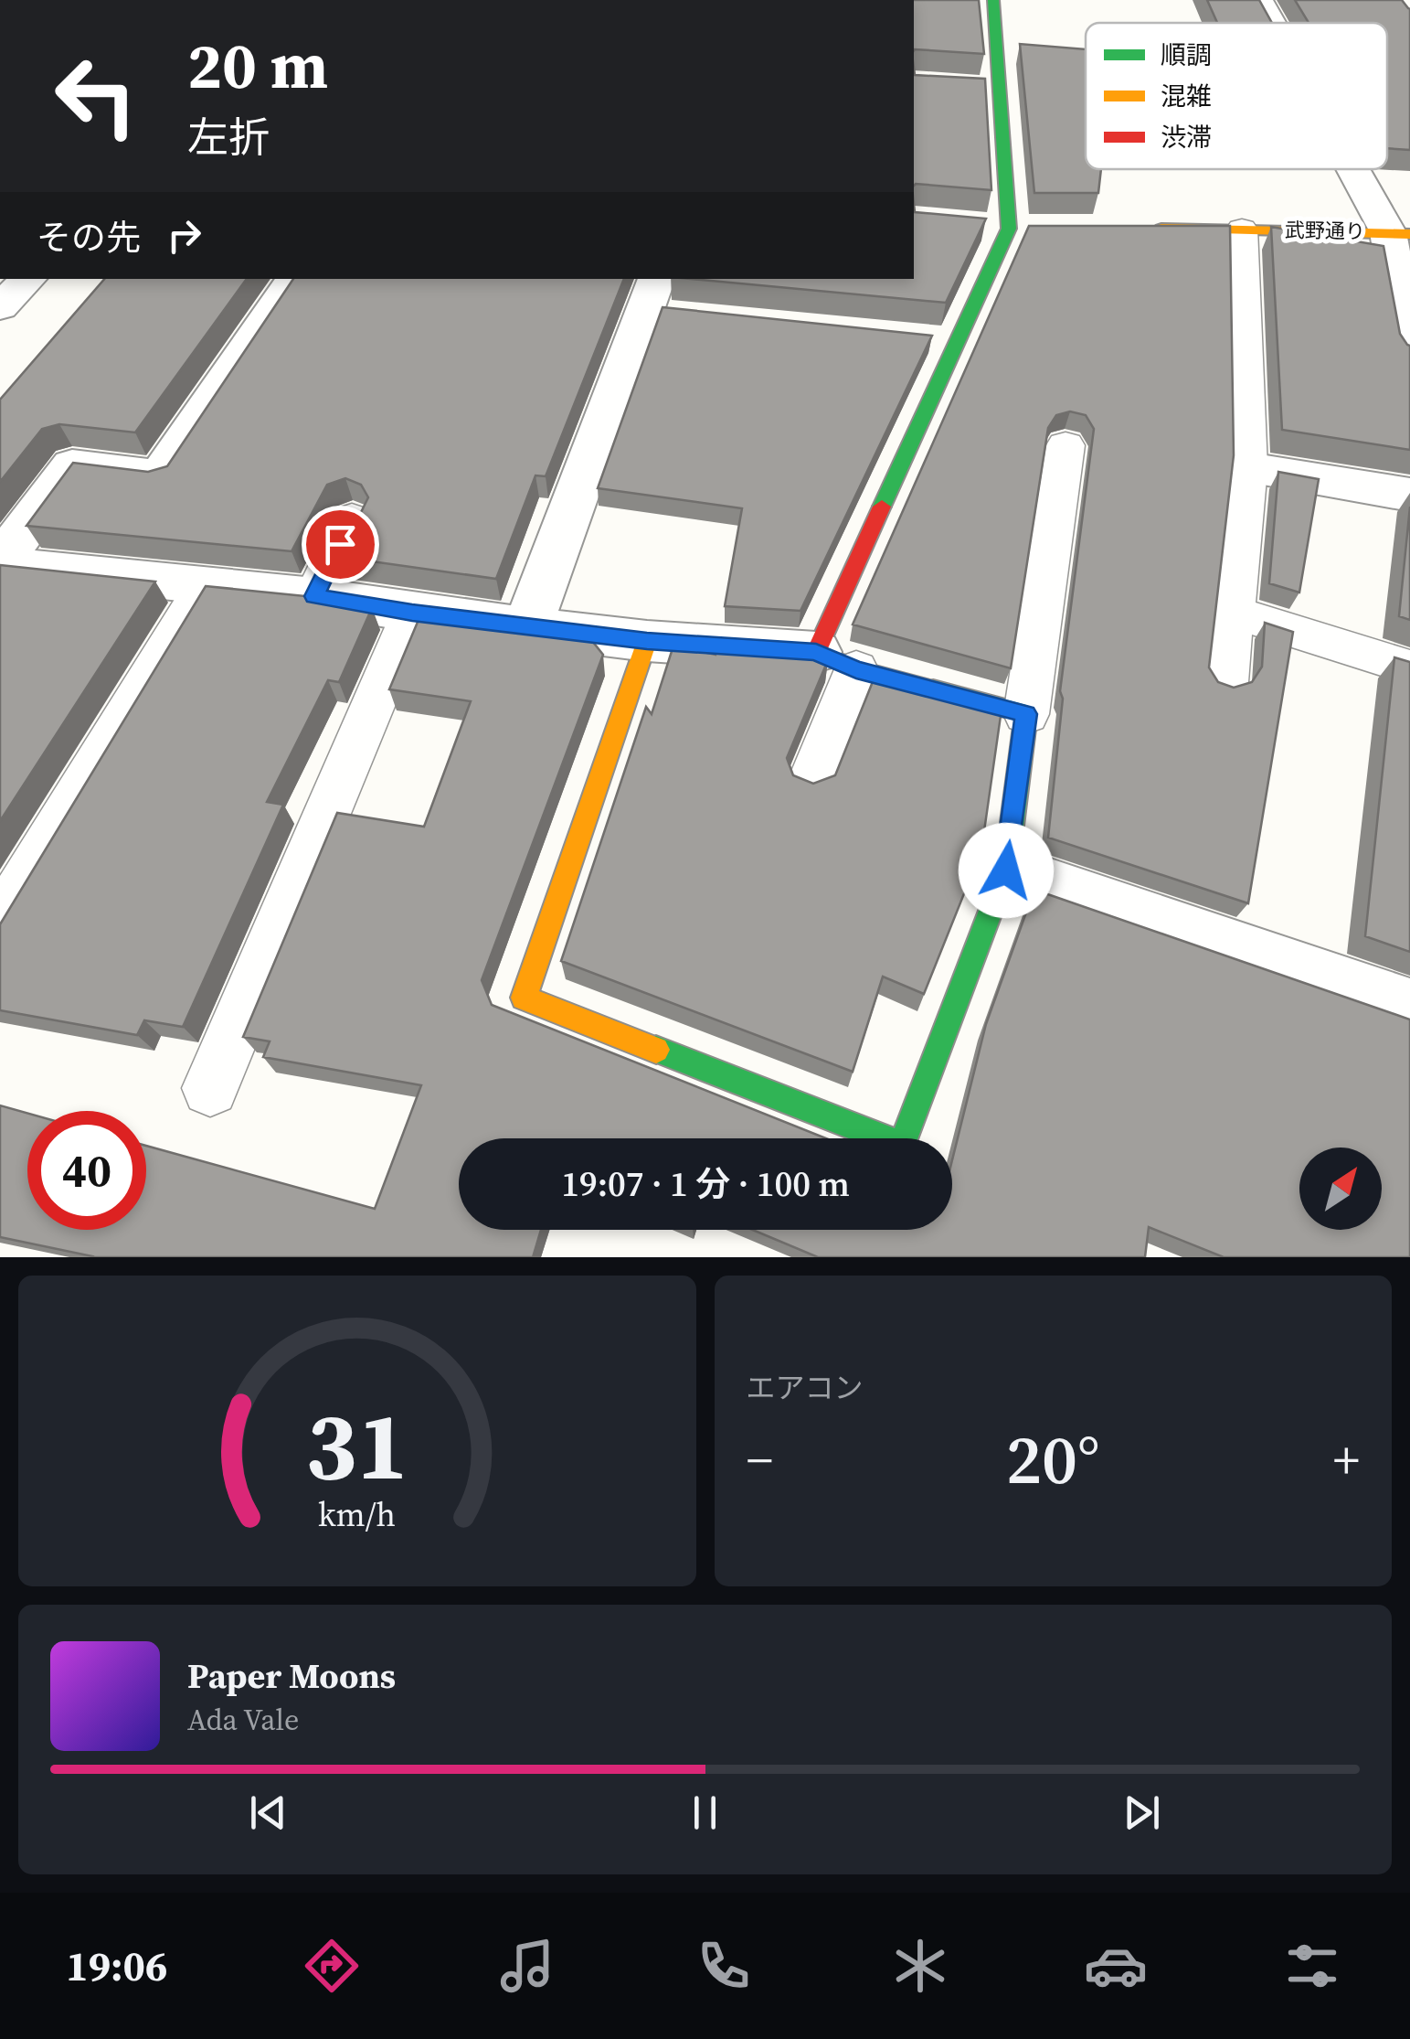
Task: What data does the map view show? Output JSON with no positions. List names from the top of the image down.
{
  "streets": {
    "street": ["武野通り"]
  },
  "legend": ["順調", "混雑", "渋滞"],
  "north": "top right",
  "page": {
    "turn": ["20 m", "左折"],
    "then": "その先",
    "limit": "40",
    "trip": "19:07 · 1 分 · 100 m",
    "tile": "エアコン",
    "heat": ["−", "20°", "+"],
    "song": ["Paper Moons", "Ada Vale"],
    "tabs": "19:06",
    "gauge": ["31", "km/h"]
  }
}
